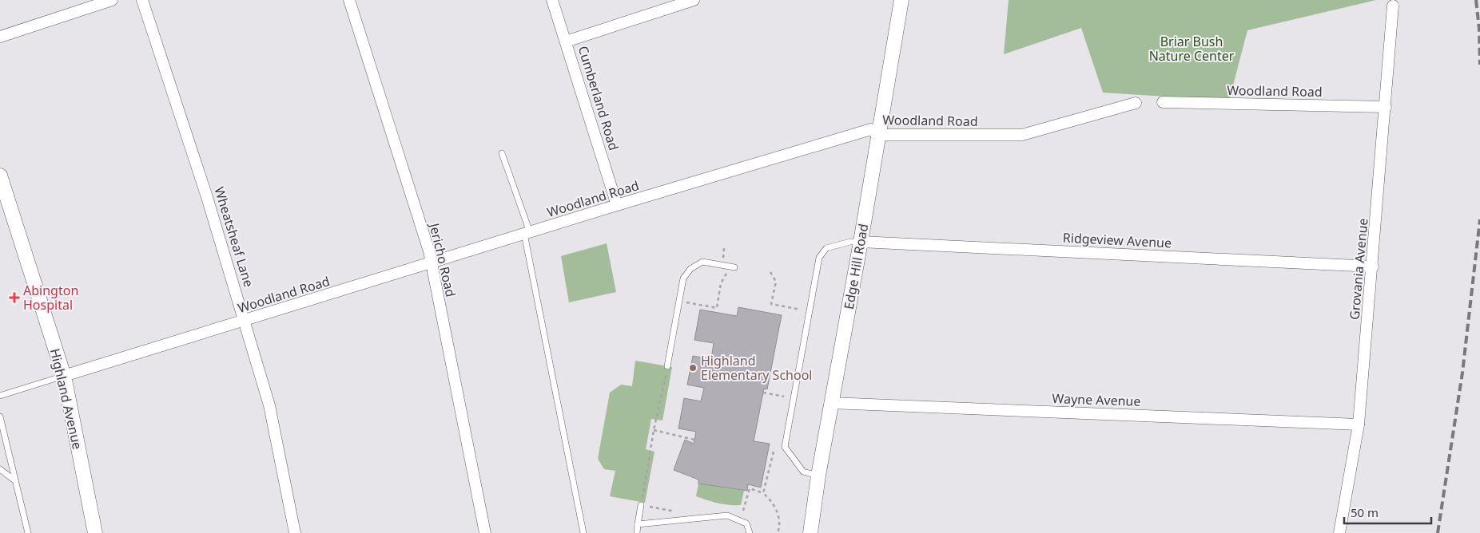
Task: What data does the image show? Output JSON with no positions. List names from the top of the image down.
{
  "streets": {
    "street": [
      "Woodland Road",
      "Cumberland Road",
      "Wheatsheaf Lane",
      "Ridgeview Avenue",
      "Jericho Road",
      "Edge Hill Road",
      "Grovania Avenue",
      "Highland Avenue",
      "Wayne Avenue"
    ]
  },
  "crossings": [
    ["Woodland Road", "Cumberland Road"],
    ["Woodland Road", "Wheatsheaf Lane"],
    ["Woodland Road", "Jericho Road"],
    ["Woodland Road", "Edge Hill Road"],
    ["Woodland Road", "Grovania Avenue"],
    ["Woodland Road", "Highland Avenue"],
    ["Ridgeview Avenue", "Edge Hill Road"],
    ["Ridgeview Avenue", "Grovania Avenue"],
    ["Edge Hill Road", "Wayne Avenue"],
    ["Grovania Avenue", "Wayne Avenue"]
  ],
  "parks": ["Briar Bush Nature Center"],
  "places": {
    "health": ["Abington Hospital"],
    "other": ["Highland Elementary School"]
  },
  "scale_bar": "50 m"
}
